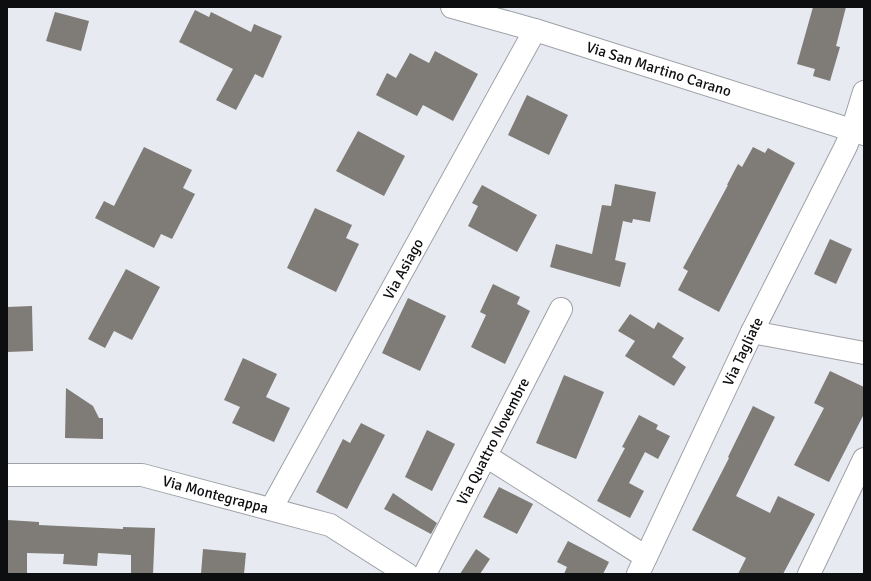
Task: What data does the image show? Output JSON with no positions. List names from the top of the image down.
{
  "streets": {
    "street": [
      "Via San Martino Carano",
      "Via Asiago",
      "Via Tagliate",
      "Via Quattro Novembre",
      "Via Montegrappa"
    ]
  },
  "crossings": [
    ["Via San Martino Carano", "Via Asiago"],
    ["Via San Martino Carano", "Via Tagliate"],
    ["Via Asiago", "Via Montegrappa"]
  ]
}
